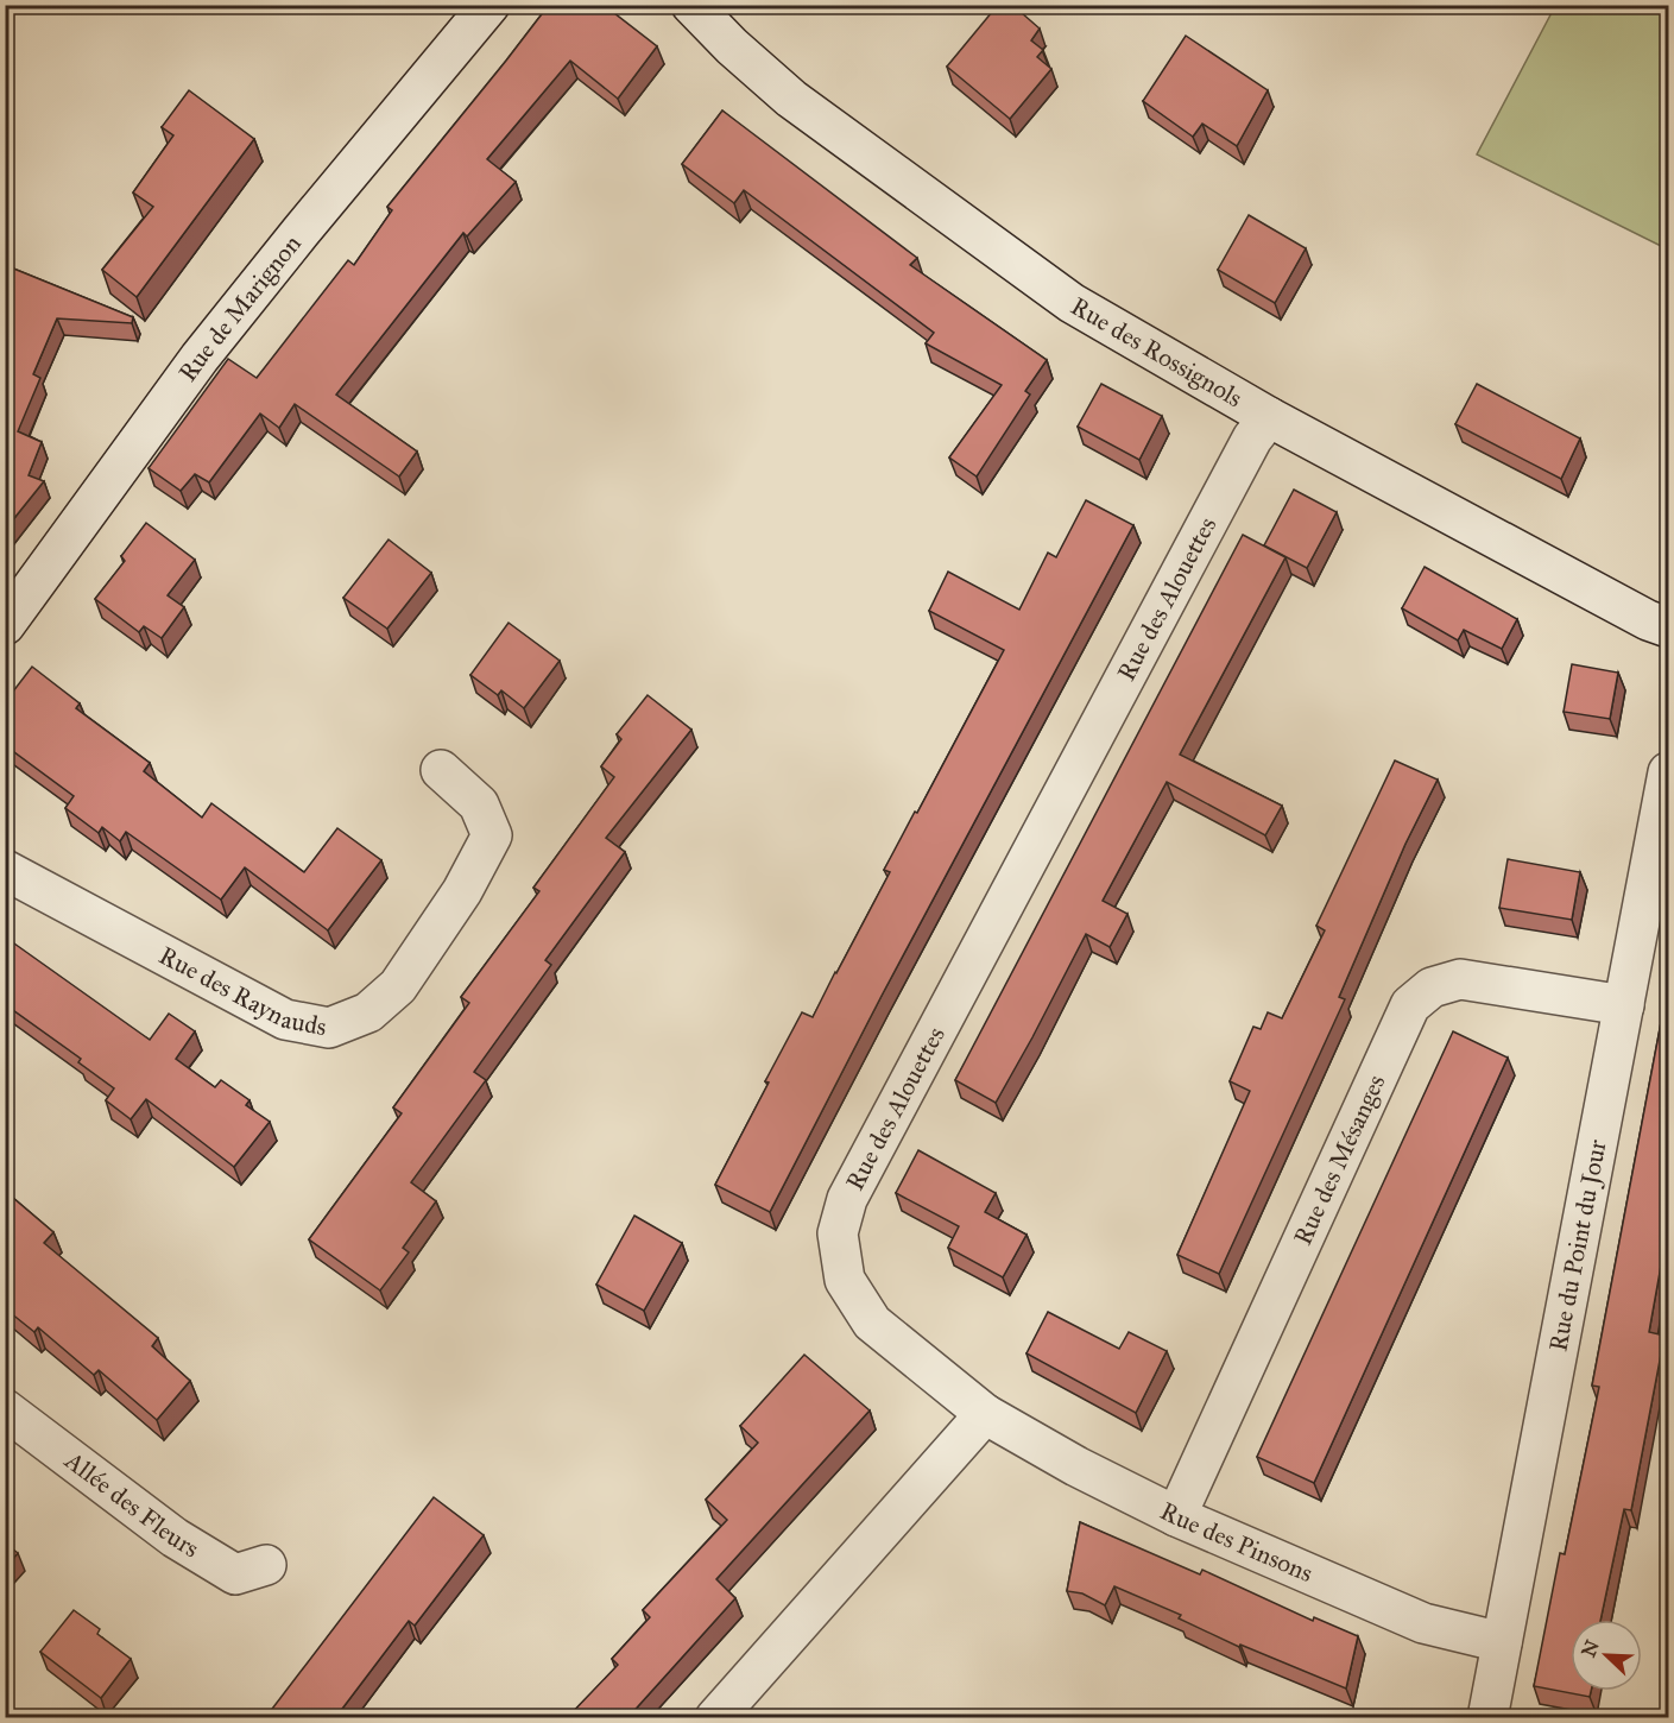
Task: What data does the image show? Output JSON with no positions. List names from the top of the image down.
{
  "streets": {
    "street": [
      "Rue de Marignon",
      "Rue des Rossignols",
      "Rue des Alouettes",
      "Rue des Raynauds",
      "Rue des Mésanges",
      "Rue du Point du Jour",
      "Allée des Fleurs",
      "Rue des Pinsons"
    ]
  },
  "crossings": [
    ["Rue des Rossignols", "Rue des Alouettes"],
    ["Rue des Alouettes", "Rue des Pinsons"],
    ["Rue des Mésanges", "Rue du Point du Jour"],
    ["Rue des Mésanges", "Rue des Pinsons"],
    ["Rue du Point du Jour", "Rue des Pinsons"]
  ],
  "north": "top left"
}
